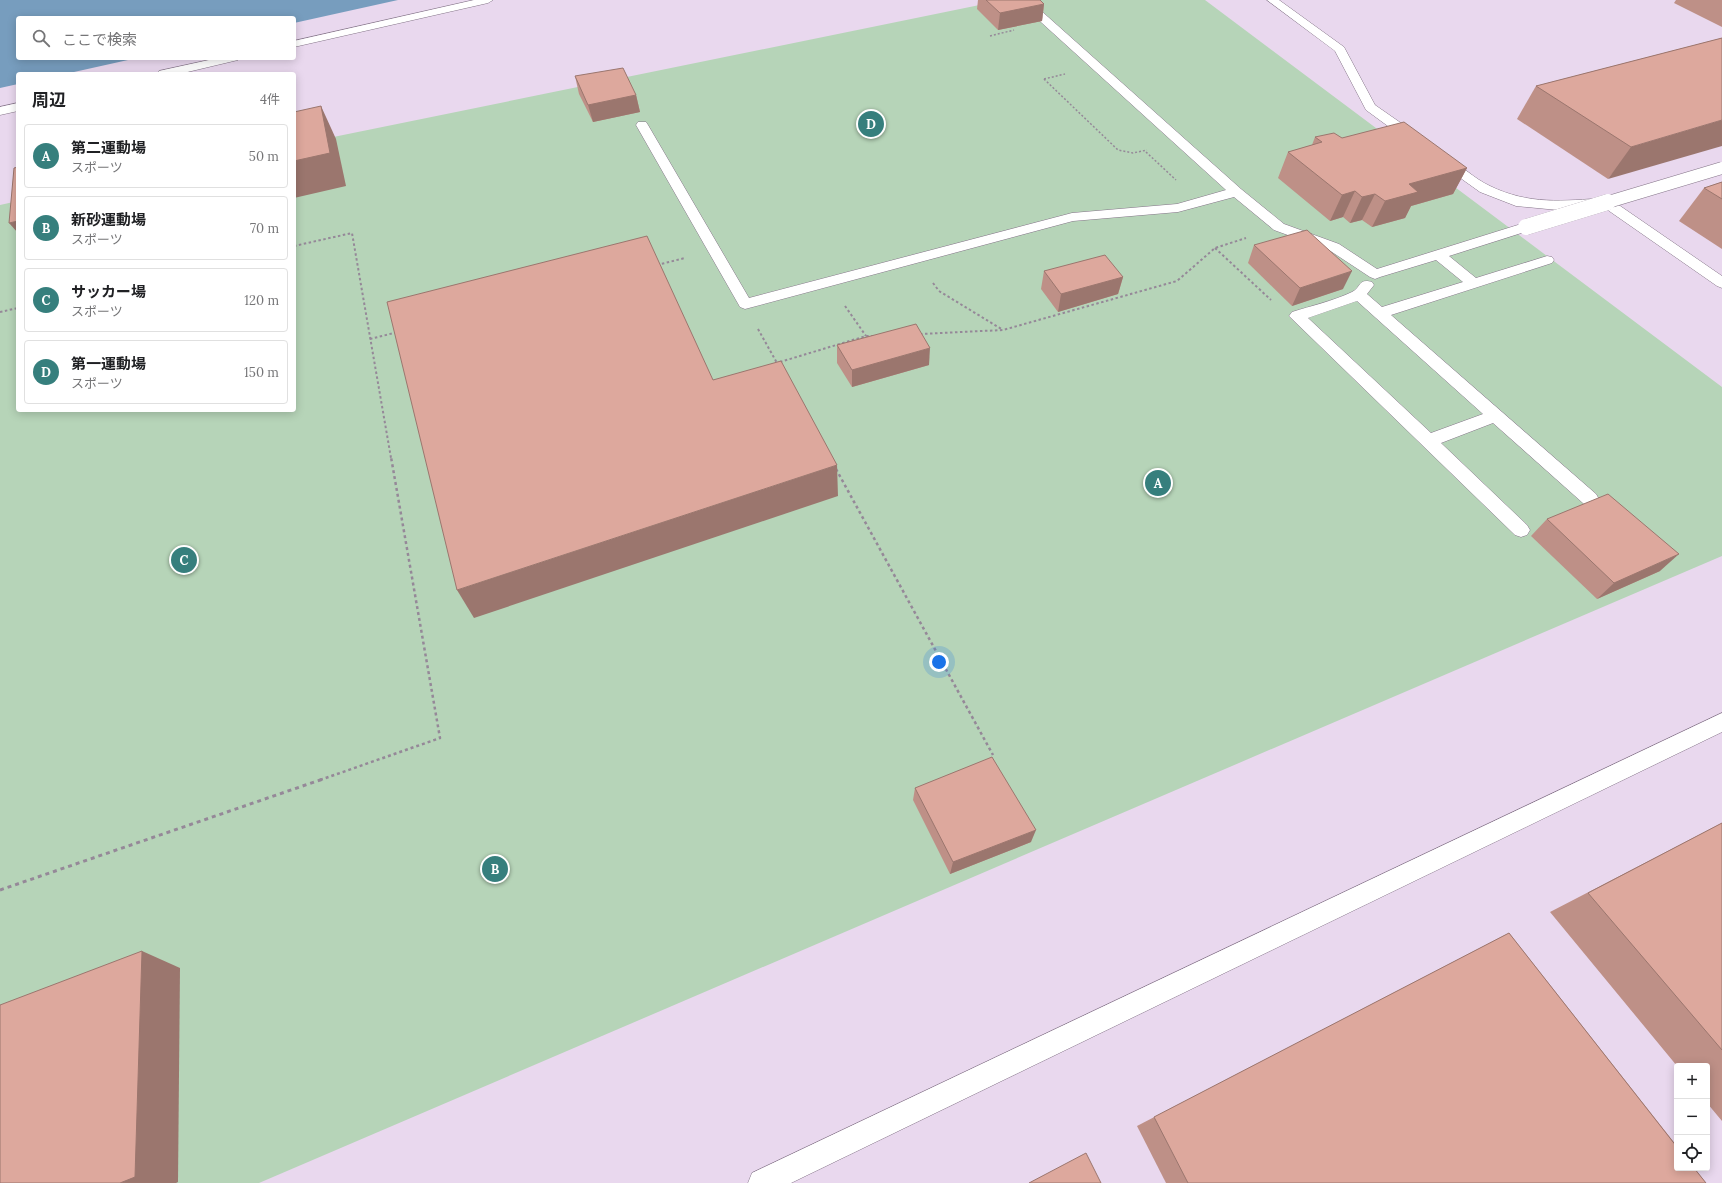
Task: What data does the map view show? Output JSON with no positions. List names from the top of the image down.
{
  "page": {
    "search": "ここで検索",
    "heading": ["周辺", "4件"],
    "pins": [
      "D",
      "A",
      "C",
      "B"
    ],
    "list": [
      {
        "mark": "A",
        "name": "第二運動場",
        "note": "スポーツ",
        "value": "50 m"
      },
      {
        "mark": "B",
        "name": "新砂運動場",
        "note": "スポーツ",
        "value": "70 m"
      },
      {
        "mark": "C",
        "name": "サッカー場",
        "note": "スポーツ",
        "value": "120 m"
      },
      {
        "mark": "D",
        "name": "第一運動場",
        "note": "スポーツ",
        "value": "150 m"
      }
    ],
    "map_buttons": ["+", "−"]
  }
}
